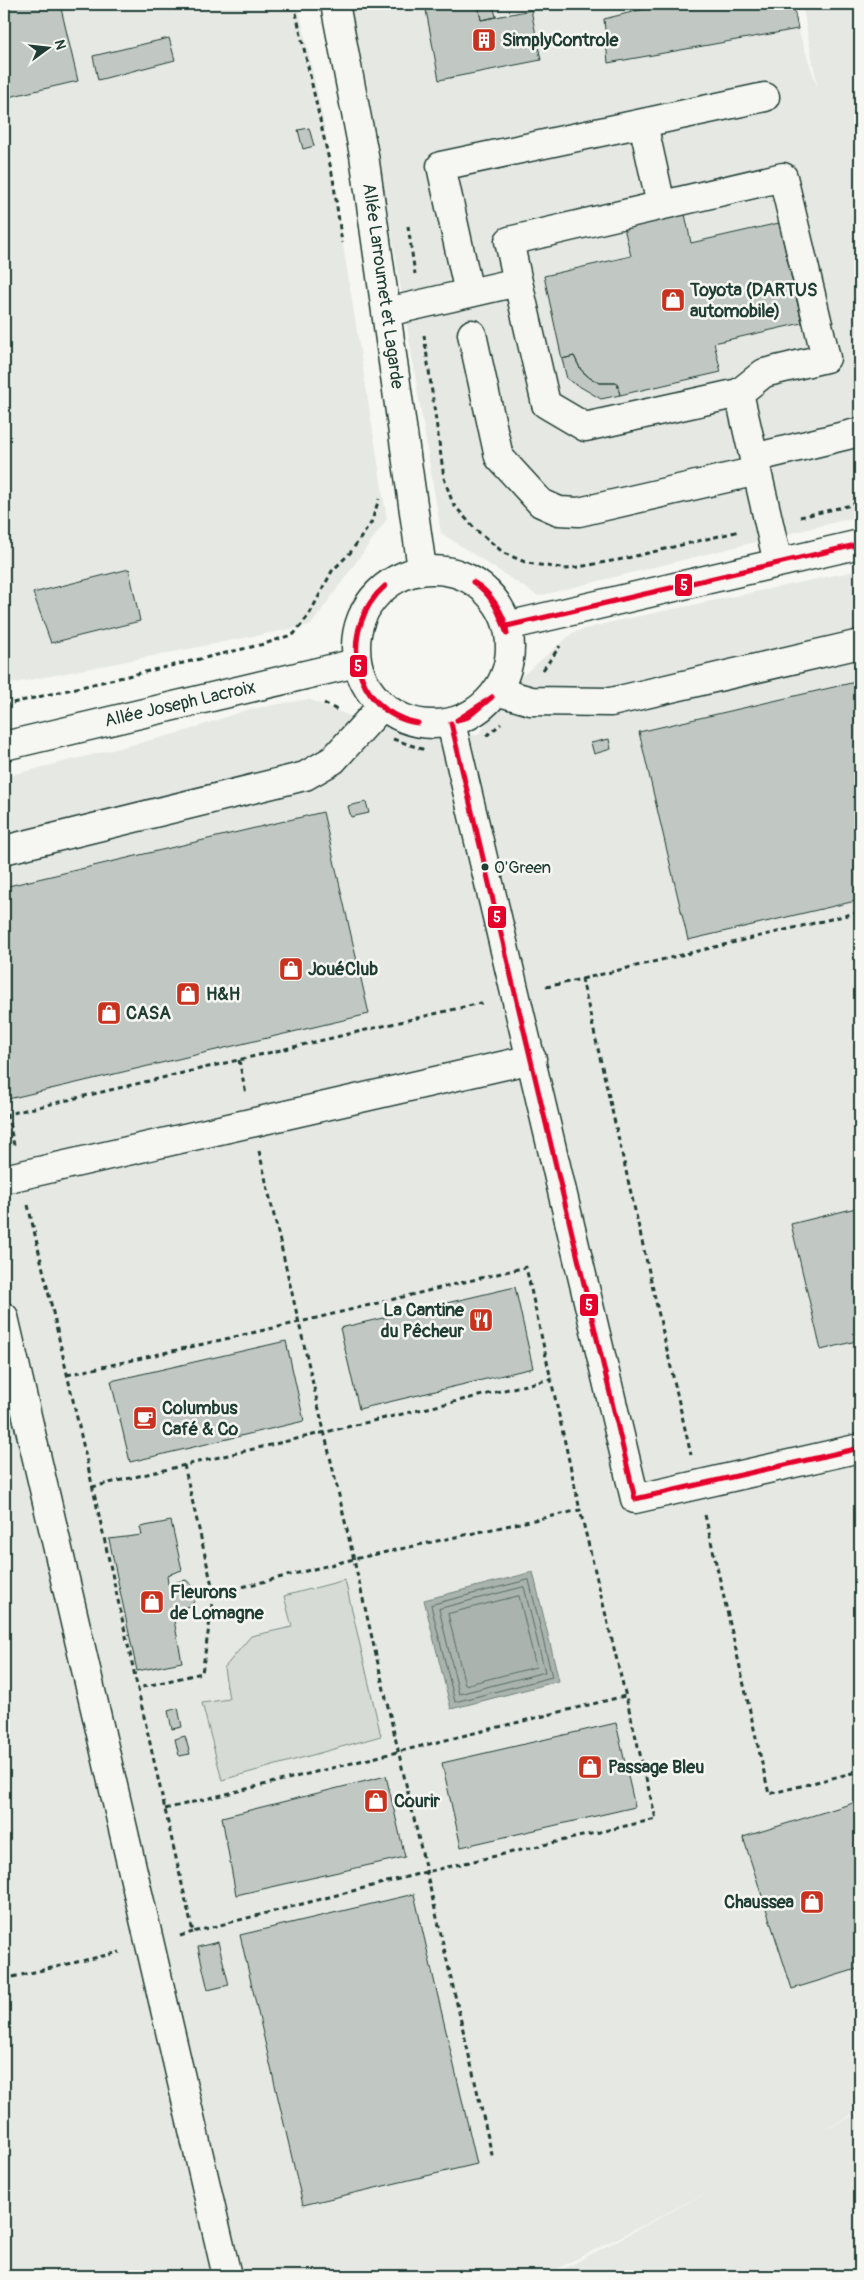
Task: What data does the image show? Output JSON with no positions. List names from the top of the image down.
{
  "streets": {
    "street": ["Allée Larroumet et Lagarde", "Allée Joseph Lacroix"]
  },
  "crossings": [
    ["Allée Larroumet et Lagarde", "Allée Joseph Lacroix"]
  ],
  "places": {
    "building": ["SimplyControle"],
    "shop": [
      "Toyota (DARTUS automobile)",
      "JouéClub",
      "H&H",
      "CASA",
      "Fleurons de Lomagne",
      "Passage Bleu",
      "Courir",
      "Chaussea"
    ],
    "other": ["O'Green"],
    "restaurant": ["La Cantine du Pêcheur"],
    "cafe": ["Columbus Café & Co"]
  },
  "lines": ["transit line 5"],
  "north": "right"
}
